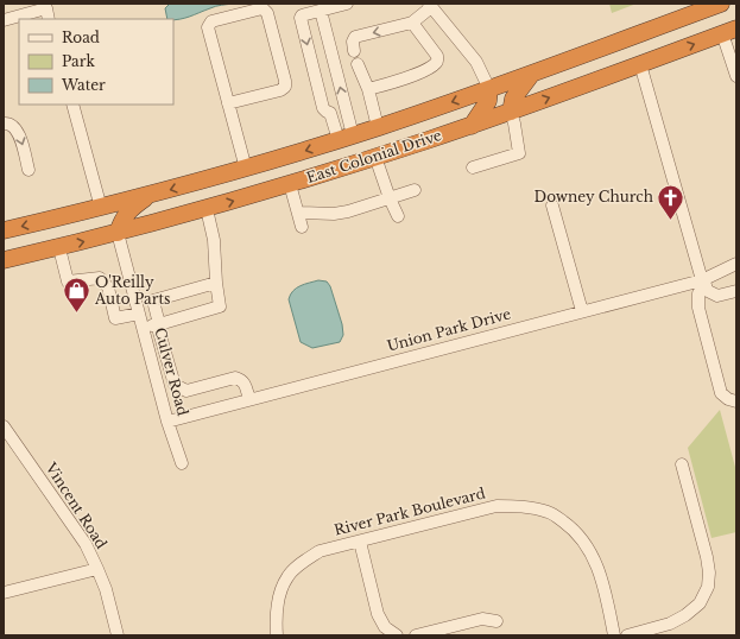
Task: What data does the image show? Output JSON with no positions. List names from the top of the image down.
{
  "streets": {
    "highway": ["East Colonial Drive"],
    "street": [
      "Union Park Drive",
      "Culver Road",
      "Vincent Road",
      "River Park Boulevard"
    ]
  },
  "crossings": [
    ["East Colonial Drive", "Culver Road"],
    ["Union Park Drive", "Culver Road"]
  ],
  "places": {
    "church": ["Downey Church"],
    "shop": ["O'Reilly Auto Parts"]
  },
  "legend": ["Road", "Park", "Water"]
}
